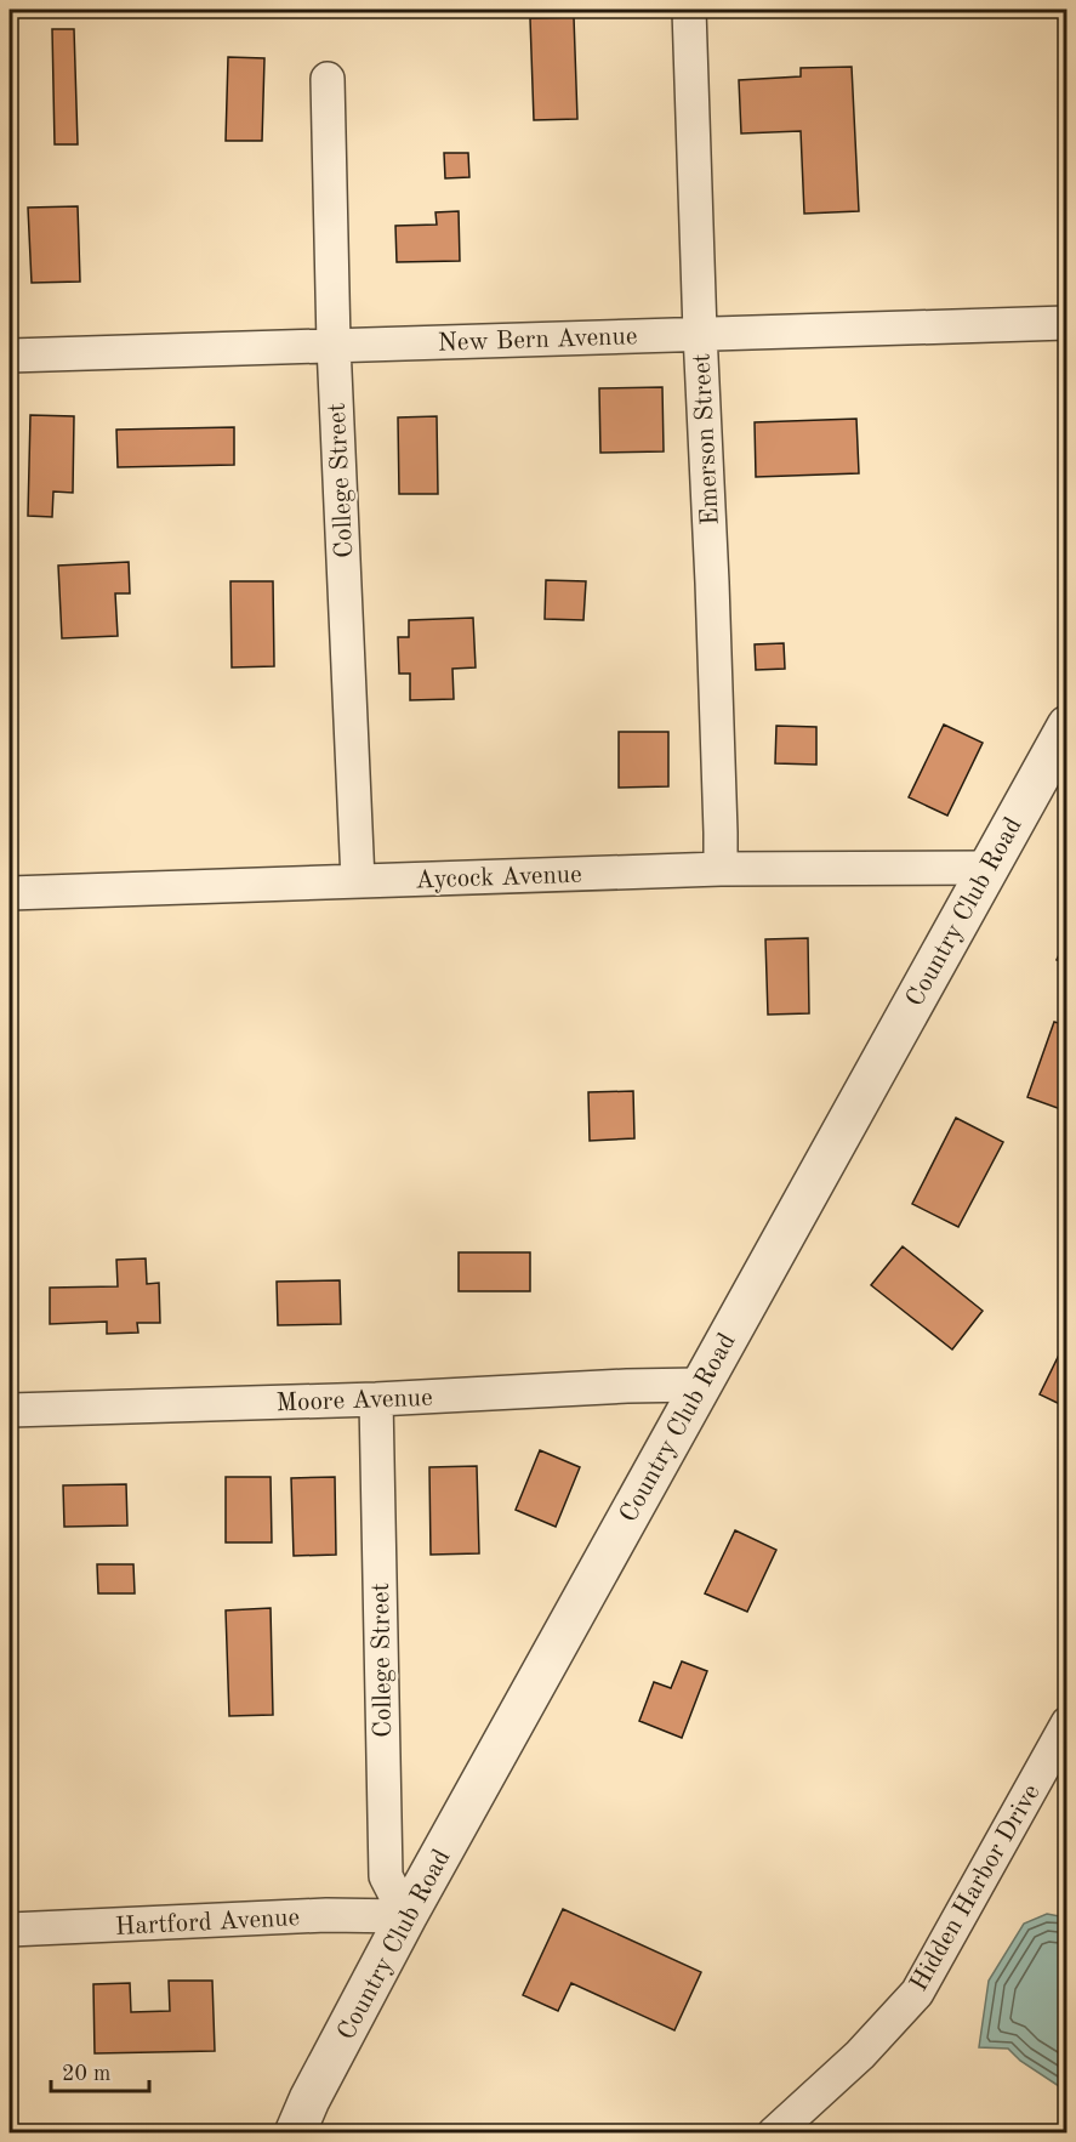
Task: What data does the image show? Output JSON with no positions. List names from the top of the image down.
{
  "streets": {
    "street": [
      "New Bern Avenue",
      "Emerson Street",
      "College Street",
      "Aycock Avenue",
      "Country Club Road",
      "Moore Avenue",
      "Hidden Harbor Drive",
      "Hartford Avenue"
    ]
  },
  "crossings": [
    ["New Bern Avenue", "Emerson Street"],
    ["New Bern Avenue", "College Street"],
    ["Emerson Street", "Aycock Avenue"],
    ["College Street", "Aycock Avenue"],
    ["College Street", "Country Club Road"],
    ["College Street", "Moore Avenue"],
    ["College Street", "Hartford Avenue"],
    ["Aycock Avenue", "Country Club Road"],
    ["Country Club Road", "Moore Avenue"],
    ["Country Club Road", "Hartford Avenue"]
  ],
  "scale_bar": "20 m"
}
